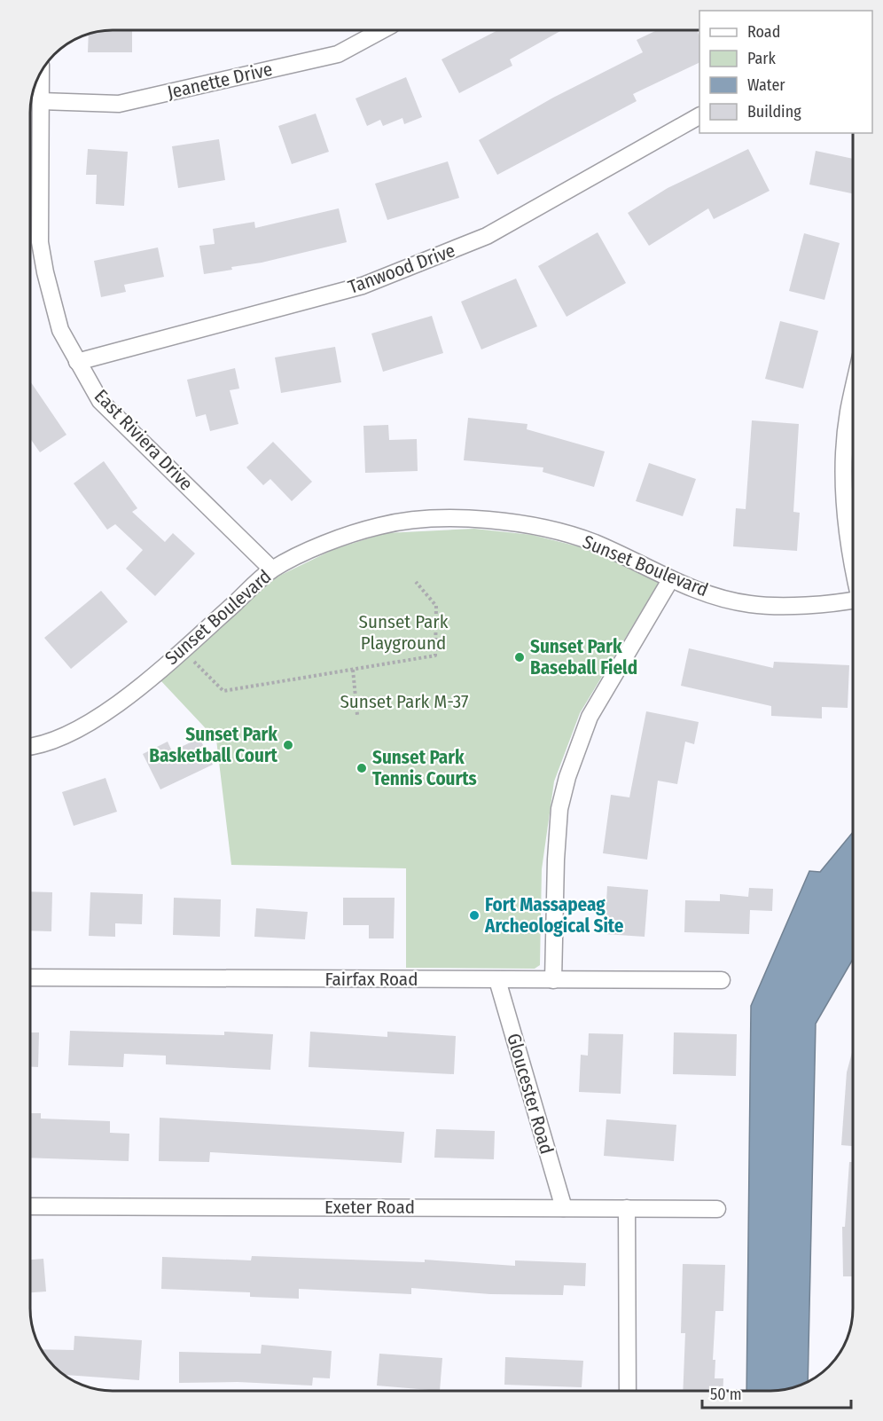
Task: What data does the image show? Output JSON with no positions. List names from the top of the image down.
{
  "streets": {
    "street": [
      "Jeanette Drive",
      "Tanwood Drive",
      "East Riviera Drive",
      "Sunset Boulevard",
      "Fairfax Road",
      "Gloucester Road",
      "Exeter Road"
    ]
  },
  "crossings": [
    ["Jeanette Drive", "East Riviera Drive"],
    ["Tanwood Drive", "East Riviera Drive"],
    ["East Riviera Drive", "Sunset Boulevard"],
    ["Fairfax Road", "Gloucester Road"],
    ["Gloucester Road", "Exeter Road"]
  ],
  "parks": ["Sunset Park Playground", "Sunset Park M-37"],
  "places": [
    "Sunset Park Baseball Field",
    "Sunset Park Basketball Court",
    "Sunset Park Tennis Courts",
    "Fort Massapeag Archeological Site"
  ],
  "legend": [
    "Road",
    "Park",
    "Water",
    "Building"
  ],
  "scale_bar": "50 m"
}
